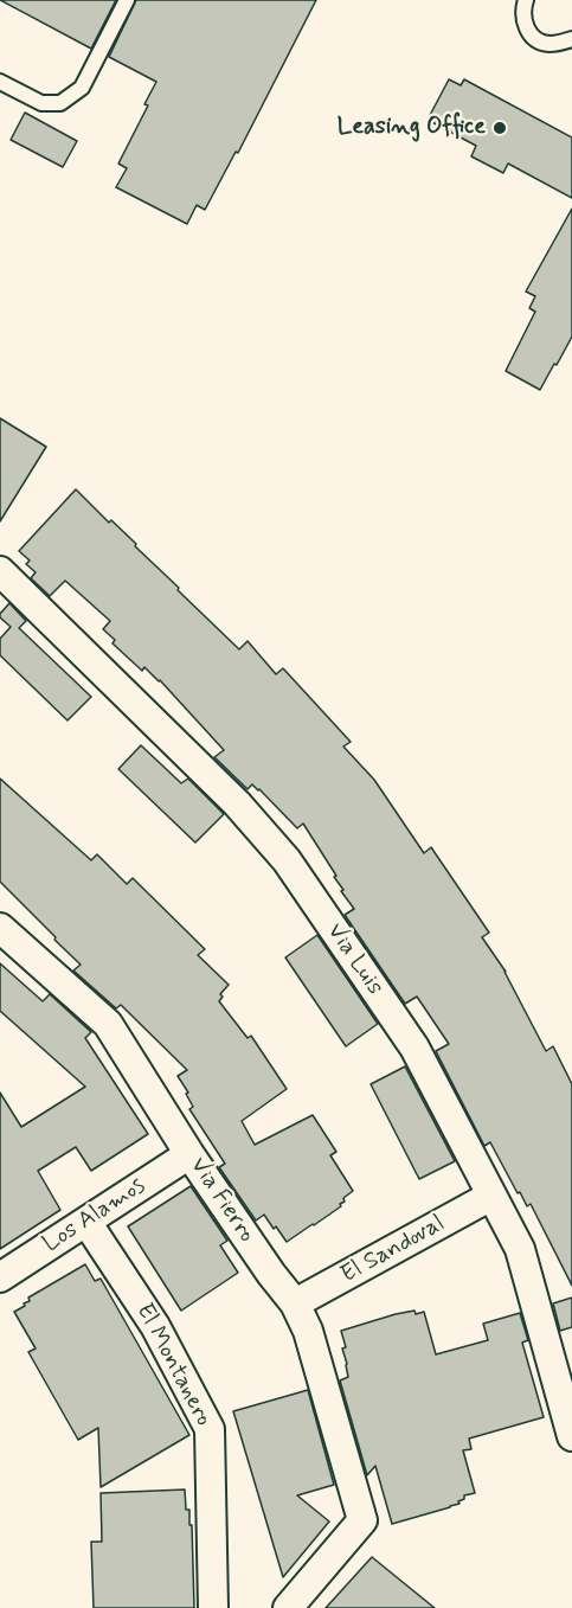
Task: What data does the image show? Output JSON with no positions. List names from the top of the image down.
{
  "streets": {
    "street": [
      "Via Luis",
      "Via Fierro",
      "Los Alamos",
      "El Sandoval",
      "El Montanero"
    ]
  },
  "crossings": [
    ["Via Luis", "El Sandoval"],
    ["Via Fierro", "Los Alamos"],
    ["Via Fierro", "El Sandoval"],
    ["Los Alamos", "El Montanero"]
  ],
  "places": ["Leasing Office"]
}
